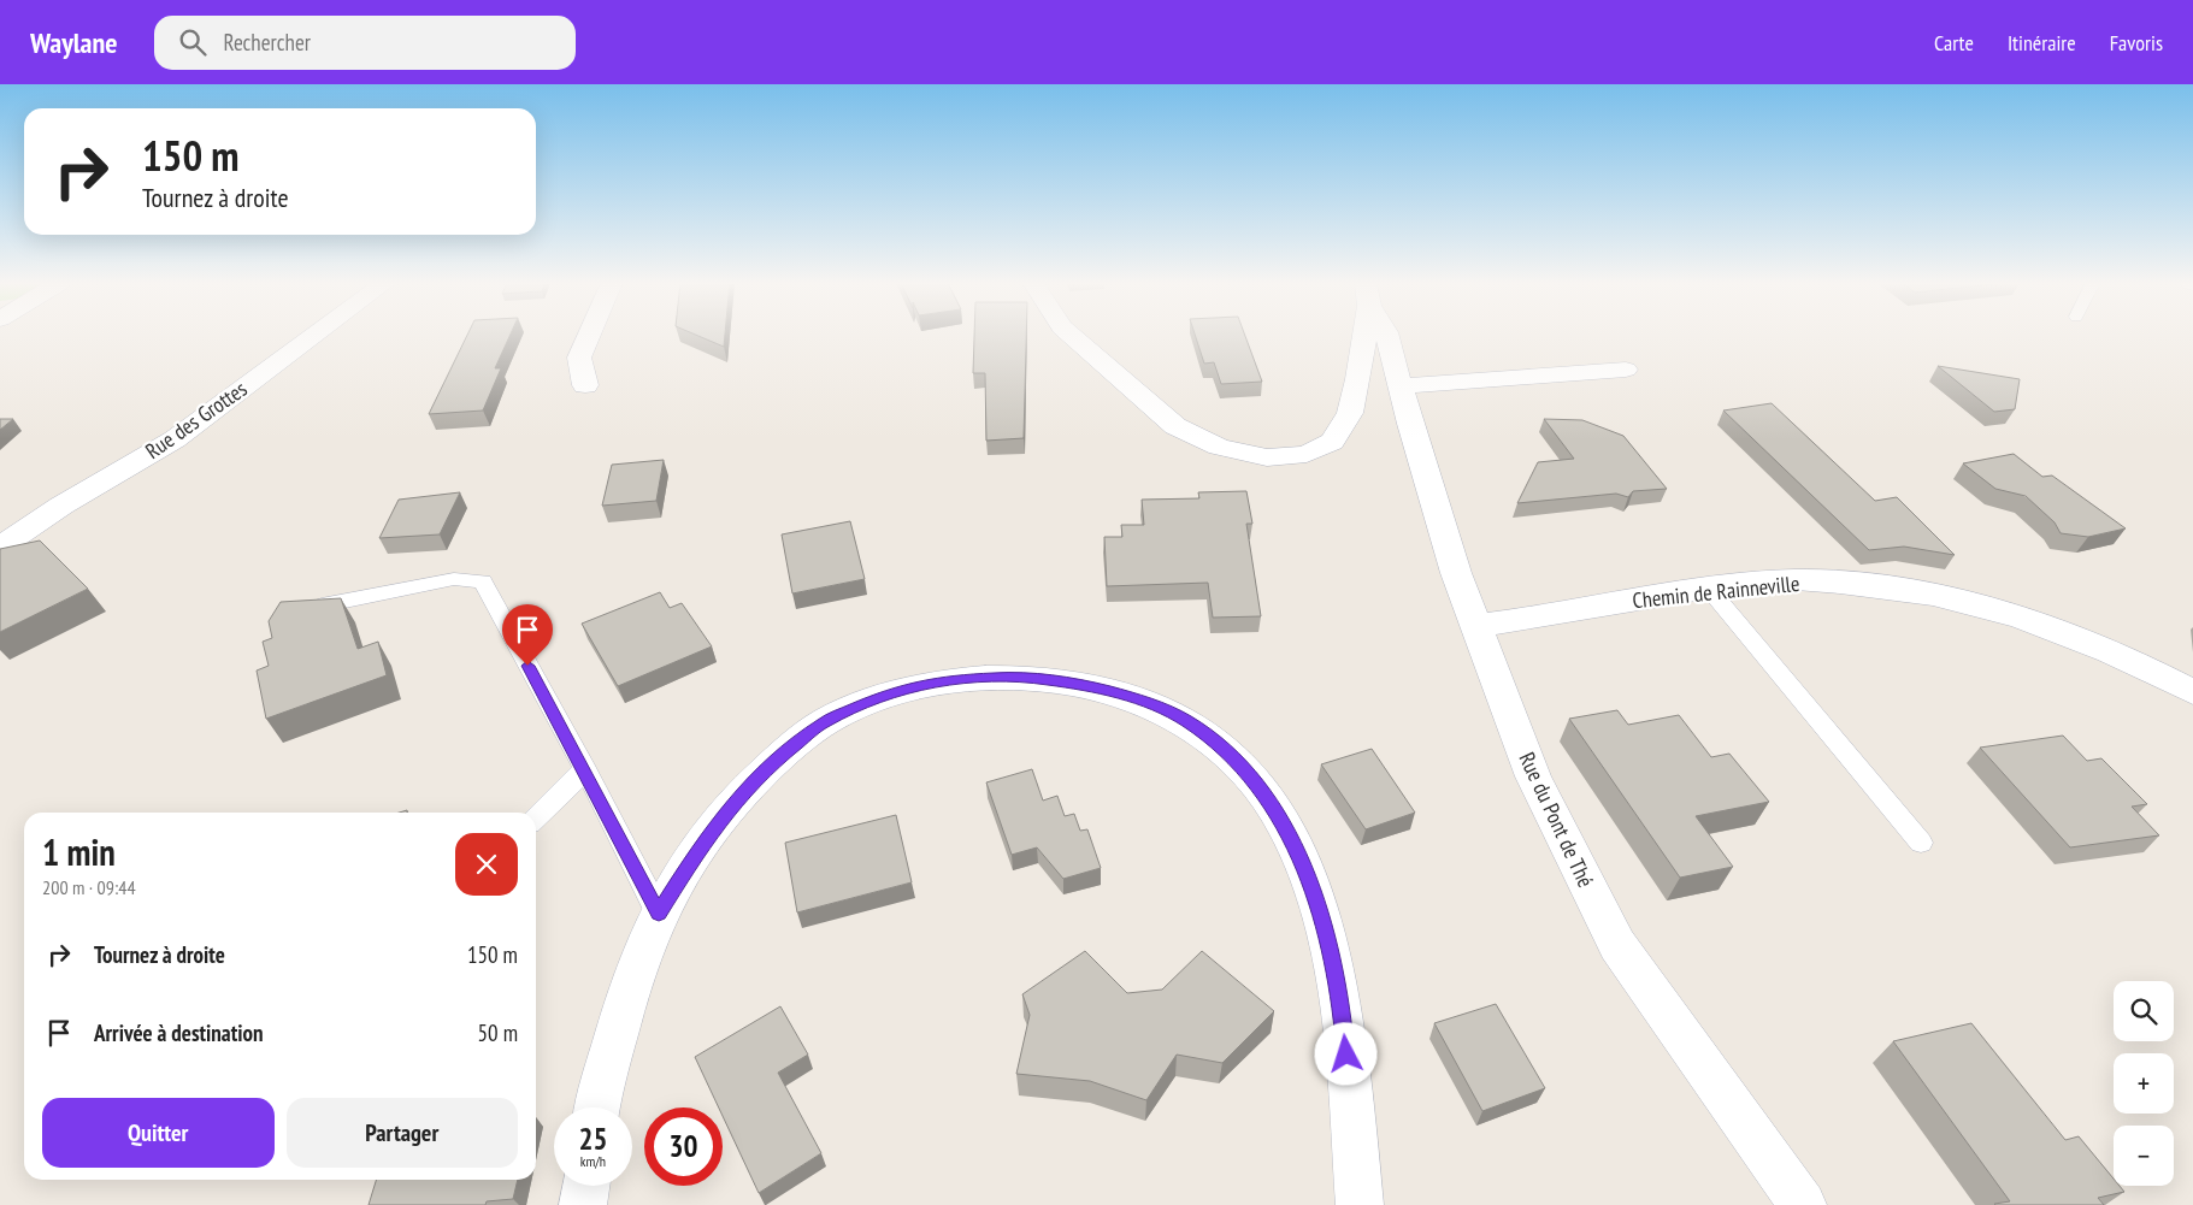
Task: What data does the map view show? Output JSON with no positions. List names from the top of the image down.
{
  "streets": {
    "street": ["Rue des Grottes", "Chemin de Rainneville", "Rue du Pont de Thé"]
  },
  "crossings": [
    ["Chemin de Rainneville", "Rue du Pont de Thé"]
  ],
  "page": {
    "header": "Waylane",
    "search": "Rechercher",
    "nav": ["Carte", "Itinéraire", "Favoris"],
    "turn": ["150 m", "Tournez à droite"],
    "heading": ["1 min", "200 m · 09:44"],
    "list": [
      {
        "name": "Tournez à droite",
        "value": "150 m"
      },
      {
        "name": "Arrivée à destination",
        "value": "50 m"
      }
    ],
    "map_buttons": ["+", "−"],
    "buttons": ["Quitter", "Partager"],
    "speed": "25 km/h",
    "limit": "30"
  }
}
